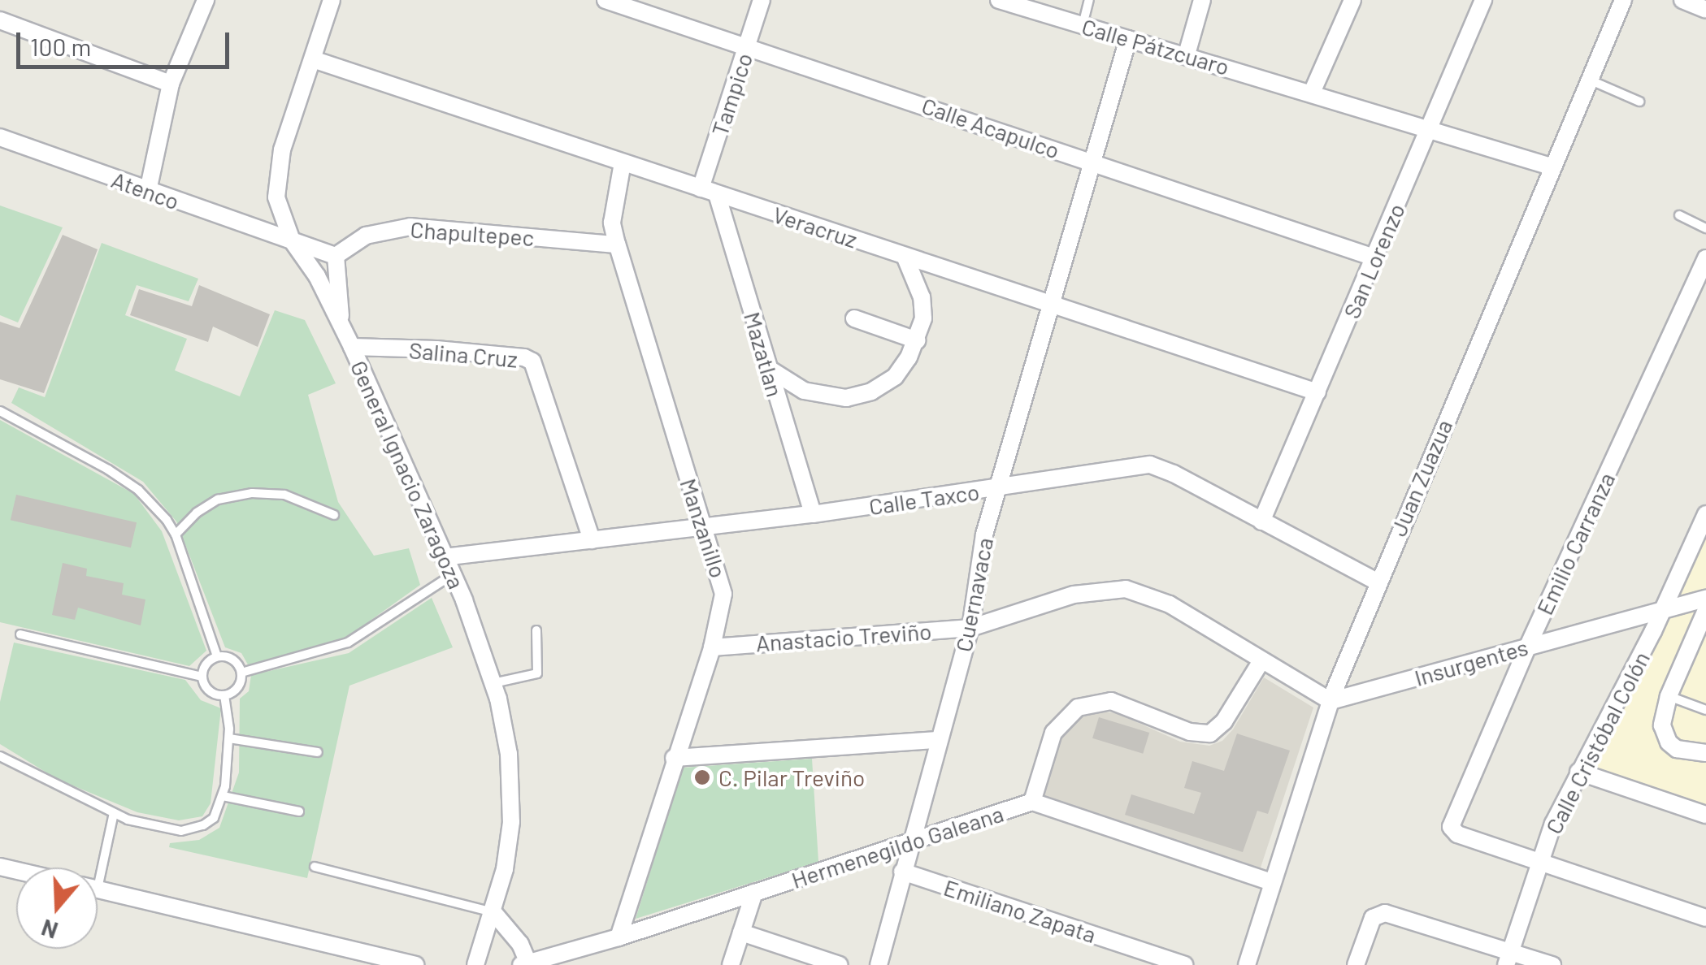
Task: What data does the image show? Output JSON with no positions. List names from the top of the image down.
{
  "streets": {
    "street": [
      "Calle Pátzcuaro",
      "Tampico",
      "Calle Acapulco",
      "Atenco",
      "Veracruz",
      "Chapultepec",
      "San Lorenzo",
      "Salina Cruz",
      "Mazatlan",
      "General Ignacio Zaragoza",
      "Juan Zuazua",
      "Calle Taxco",
      "Manzanillo",
      "Emilio Carranza",
      "Cuernavaca",
      "Anastacio Treviño",
      "Insurgentes",
      "Calle Cristóbal Colón",
      "Hermenegildo Galeana",
      "Emiliano Zapata"
    ]
  },
  "crossings": [
    ["Calle Pátzcuaro", "San Lorenzo"],
    ["Calle Pátzcuaro", "Juan Zuazua"],
    ["Calle Pátzcuaro", "Cuernavaca"],
    ["Tampico", "Calle Acapulco"],
    ["Tampico", "Veracruz"],
    ["Tampico", "Mazatlan"],
    ["Calle Acapulco", "San Lorenzo"],
    ["Calle Acapulco", "Cuernavaca"],
    ["Atenco", "General Ignacio Zaragoza"],
    ["Veracruz", "San Lorenzo"],
    ["Veracruz", "Mazatlan"],
    ["Veracruz", "General Ignacio Zaragoza"],
    ["Veracruz", "Manzanillo"],
    ["Veracruz", "Cuernavaca"],
    ["Chapultepec", "Manzanillo"],
    ["San Lorenzo", "Calle Taxco"],
    ["Salina Cruz", "General Ignacio Zaragoza"],
    ["Salina Cruz", "Calle Taxco"],
    ["Mazatlan", "Calle Taxco"],
    ["General Ignacio Zaragoza", "Calle Taxco"],
    ["Juan Zuazua", "Calle Taxco"],
    ["Juan Zuazua", "Anastacio Treviño"],
    ["Juan Zuazua", "Insurgentes"],
    ["Juan Zuazua", "Hermenegildo Galeana"],
    ["Calle Taxco", "Manzanillo"],
    ["Calle Taxco", "Cuernavaca"],
    ["Manzanillo", "Anastacio Treviño"],
    ["Manzanillo", "Hermenegildo Galeana"],
    ["Emilio Carranza", "Insurgentes"],
    ["Emilio Carranza", "Calle Cristóbal Colón"],
    ["Cuernavaca", "Anastacio Treviño"],
    ["Cuernavaca", "Hermenegildo Galeana"],
    ["Cuernavaca", "Emiliano Zapata"],
    ["Anastacio Treviño", "Insurgentes"],
    ["Insurgentes", "Calle Cristóbal Colón"]
  ],
  "places": ["C. Pilar Treviño"],
  "scale_bar": "100 m",
  "north": "bottom"
}
